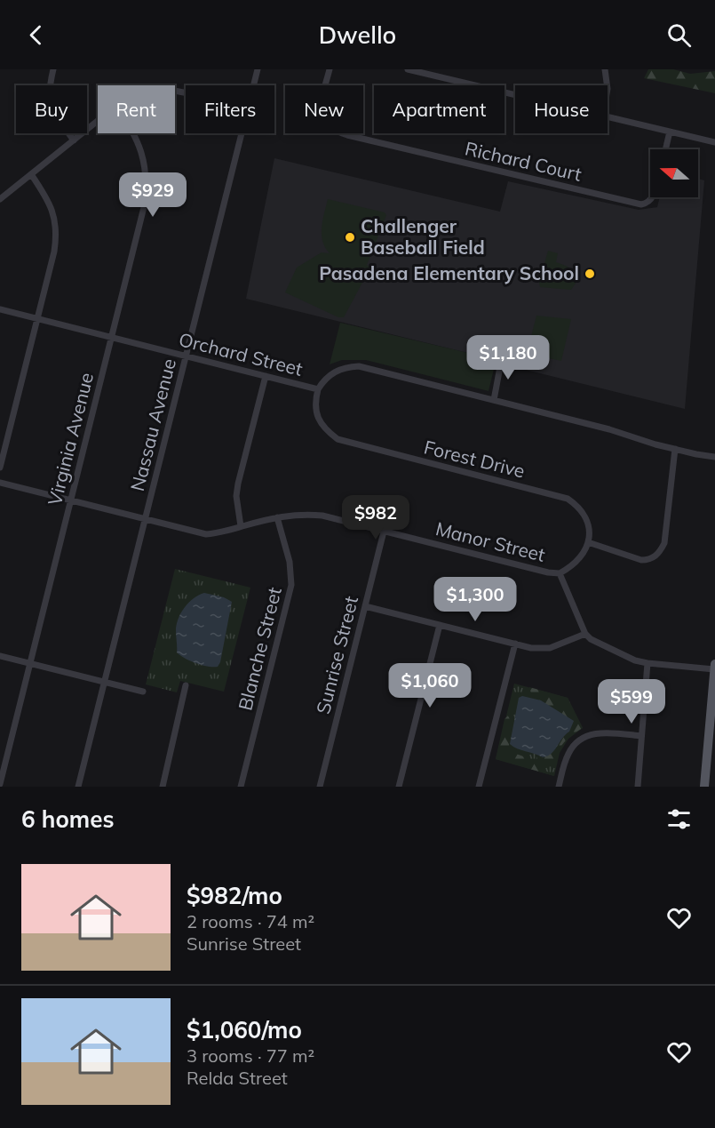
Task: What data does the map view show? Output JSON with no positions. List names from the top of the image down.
{
  "streets": {
    "street": [
      "Richard Court",
      "Orchard Street",
      "Nassau Avenue",
      "Virginia Avenue",
      "Forest Drive",
      "Manor Street",
      "Blanche Street",
      "Sunrise Street"
    ]
  },
  "crossings": [
    ["Orchard Street", "Nassau Avenue"],
    ["Orchard Street", "Virginia Avenue"],
    ["Orchard Street", "Forest Drive"],
    ["Nassau Avenue", "Manor Street"],
    ["Virginia Avenue", "Manor Street"],
    ["Manor Street", "Blanche Street"],
    ["Manor Street", "Sunrise Street"]
  ],
  "places": ["Challenger Baseball Field", "Pasadena Elementary School"],
  "north": "left",
  "page": {
    "header": "Dwello",
    "chip": [
      "Buy",
      "Rent",
      "Filters",
      "New",
      "Apartment",
      "House"
    ],
    "price": [
      "$929",
      "$1,180",
      "$982",
      "$1,300",
      "$1,060",
      "$599"
    ],
    "heading": "6 homes",
    "list": [
      {
        "name": "$982/mo",
        "note": "2 rooms · 74 m² · Sunrise Street"
      },
      {
        "name": "$1,060/mo",
        "note": "3 rooms · 77 m² · Relda Street"
      }
    ]
  }
}
